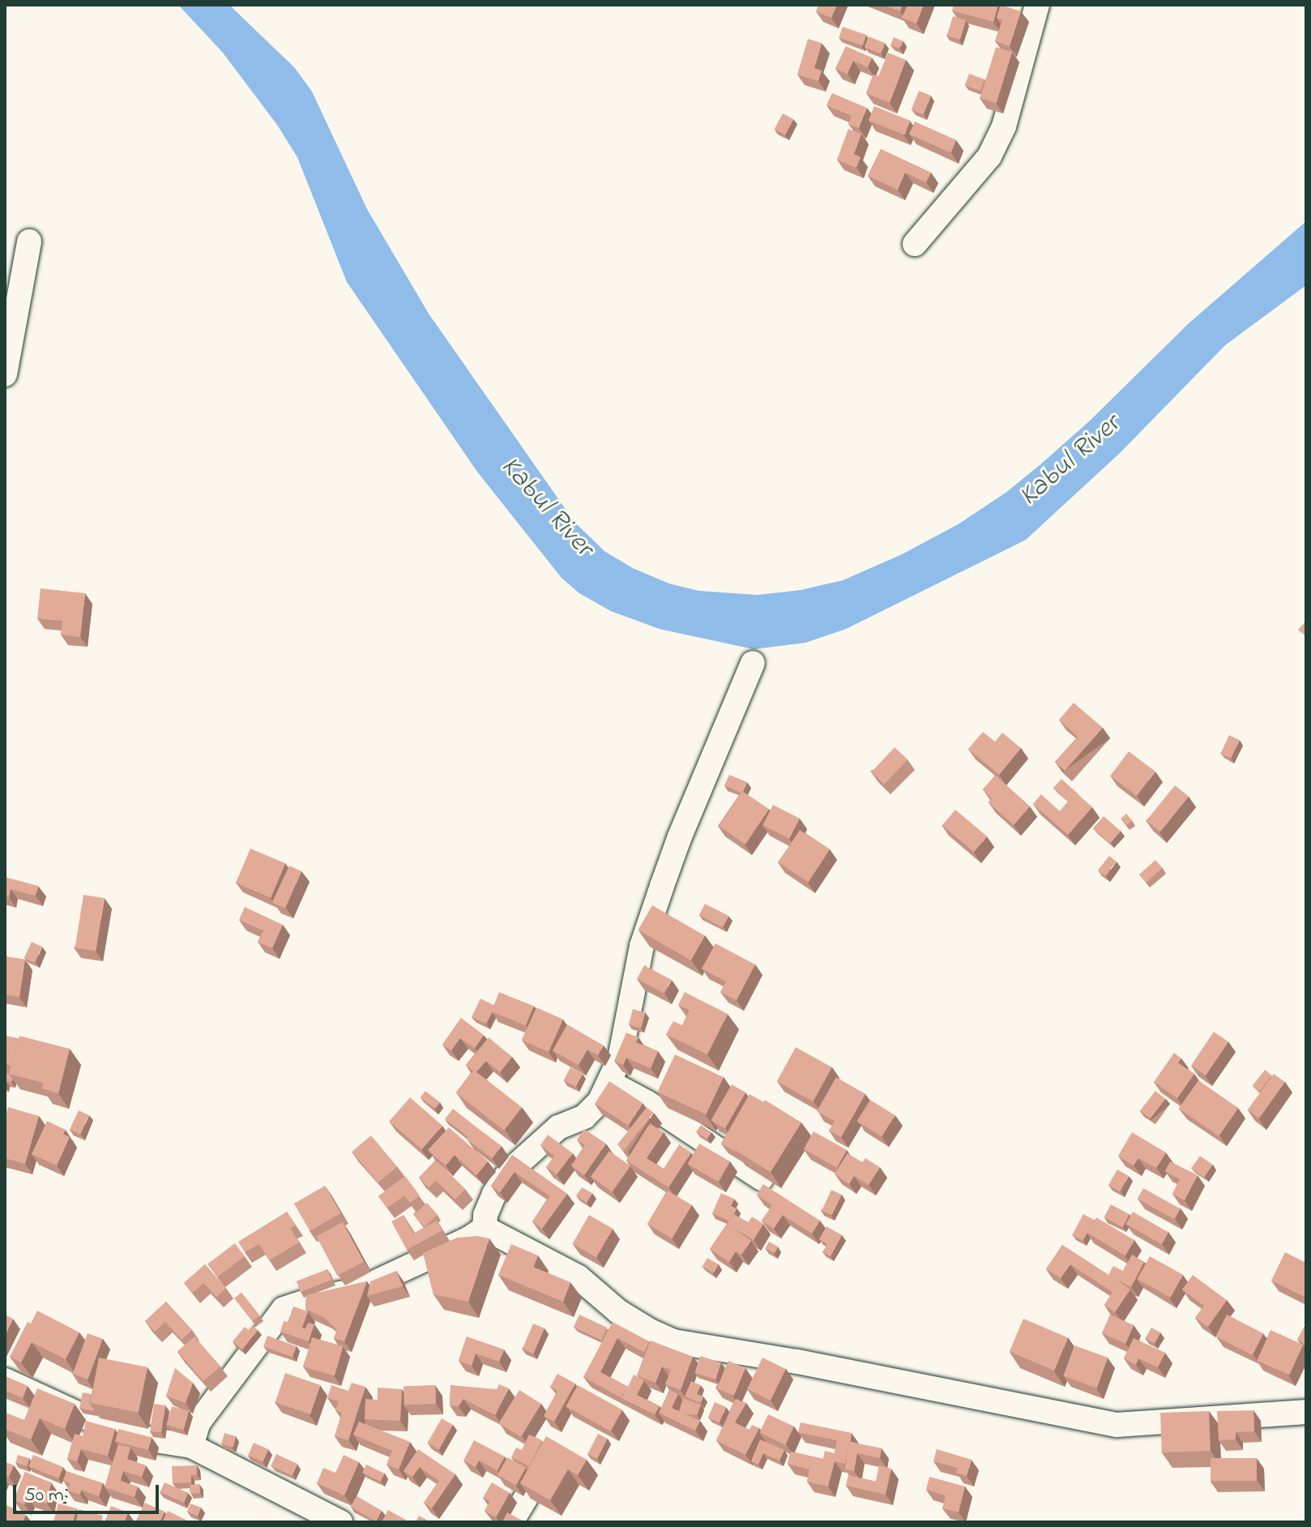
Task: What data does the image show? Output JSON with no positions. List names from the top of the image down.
{
  "water": ["Kabul River"],
  "scale_bar": "50 m"
}
